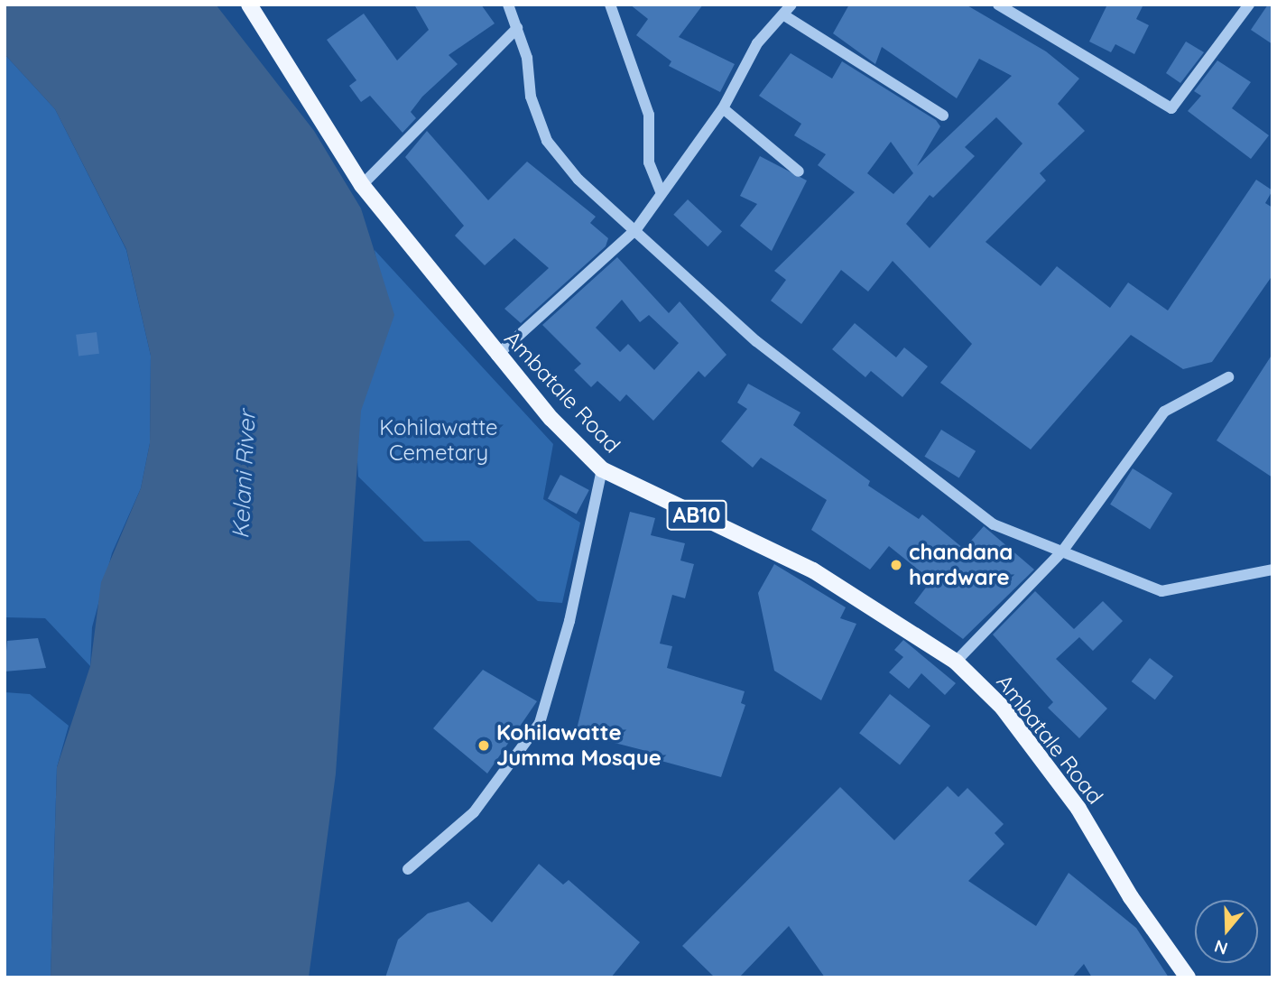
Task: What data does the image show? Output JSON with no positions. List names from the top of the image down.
{
  "streets": {
    "main road": ["Ambatale Road", "AB10"]
  },
  "water": ["Kelani River"],
  "parks": ["Kohilawatte Cemetary"],
  "places": ["chandana hardware", "Kohilawatte Jumma Mosque"],
  "north": "bottom"
}
